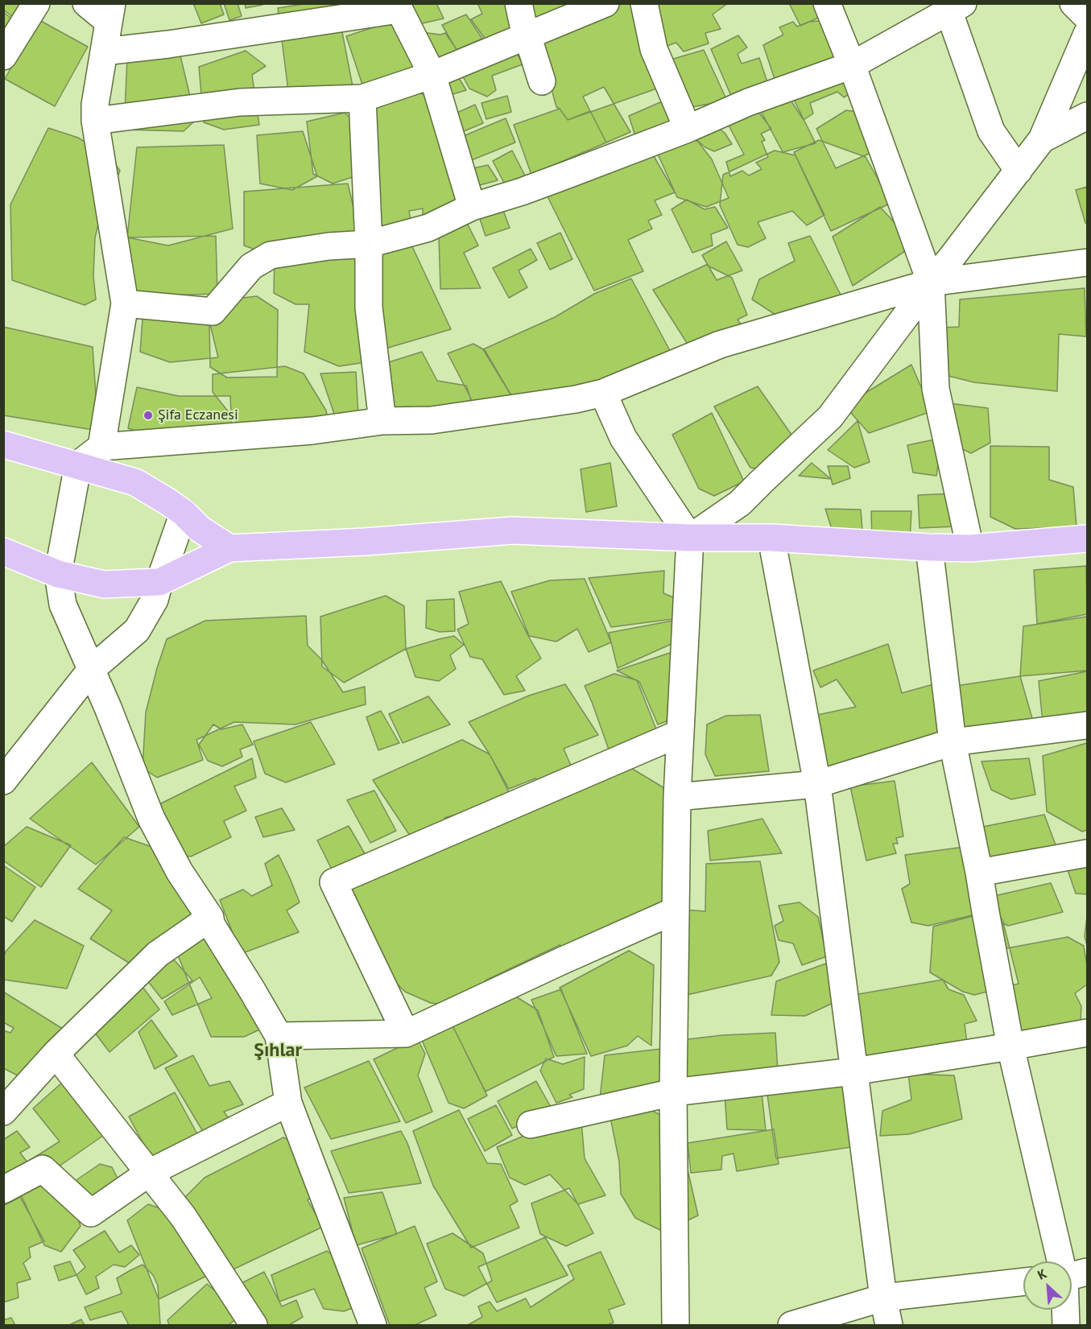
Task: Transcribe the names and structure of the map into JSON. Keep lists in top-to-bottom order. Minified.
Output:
{"districts":["Şıhlar"],"places":["Şifa Eczanesi"],"north":"top left"}
